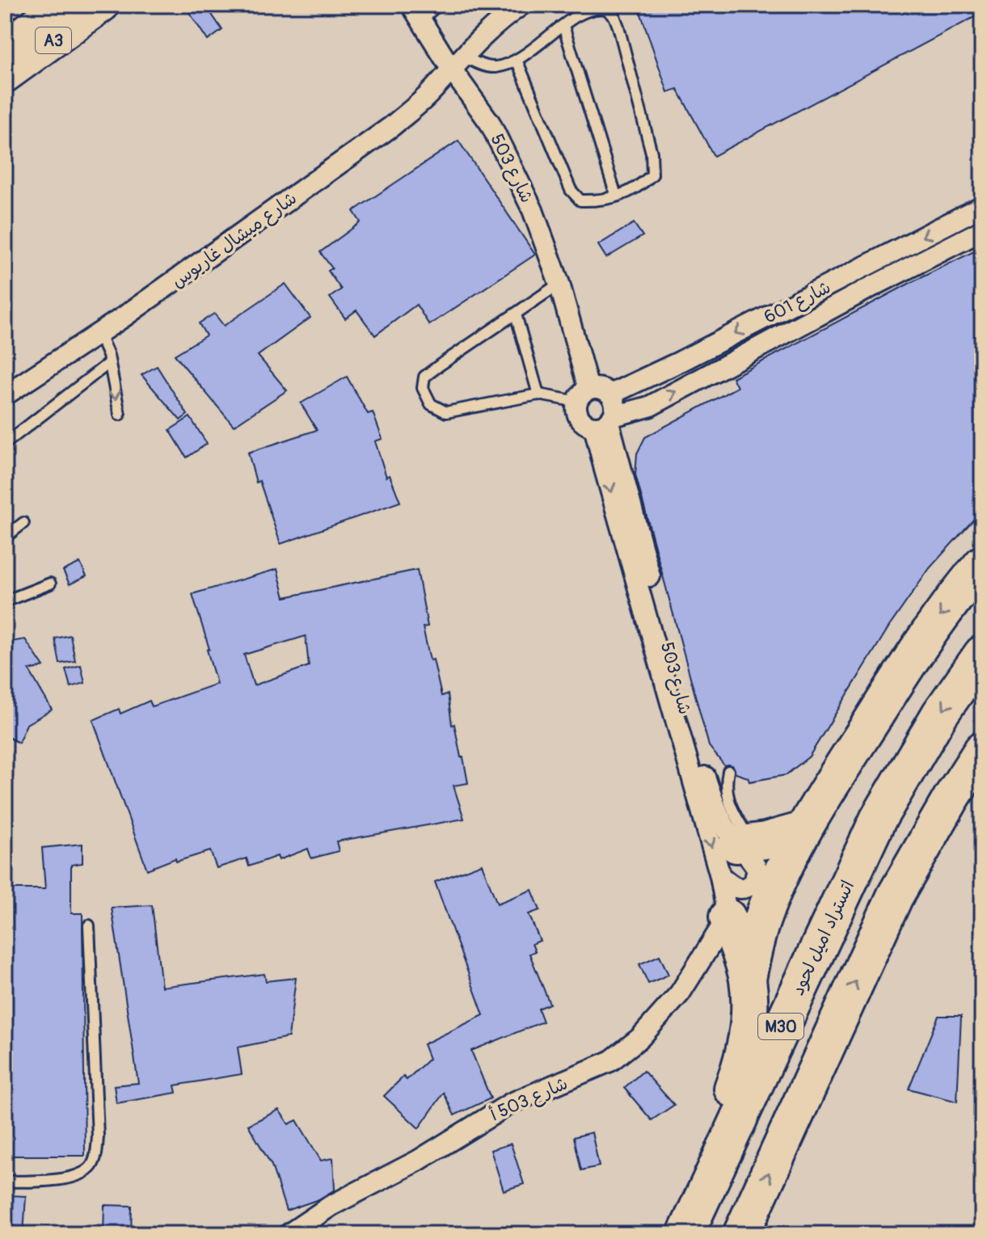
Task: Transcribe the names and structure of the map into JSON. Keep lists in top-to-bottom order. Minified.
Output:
{"streets":{"highway":["A3","اتستراد اميل لحود","M30"],"street":["شارع 503","شارع ميشال غاريوس","شارع 601","شارع 503 أ"]},"crossings":[["شارع 503","شارع ميشال غاريوس"],["شارع 503","شارع 601"],["شارع 503","شارع 503 أ"]]}
